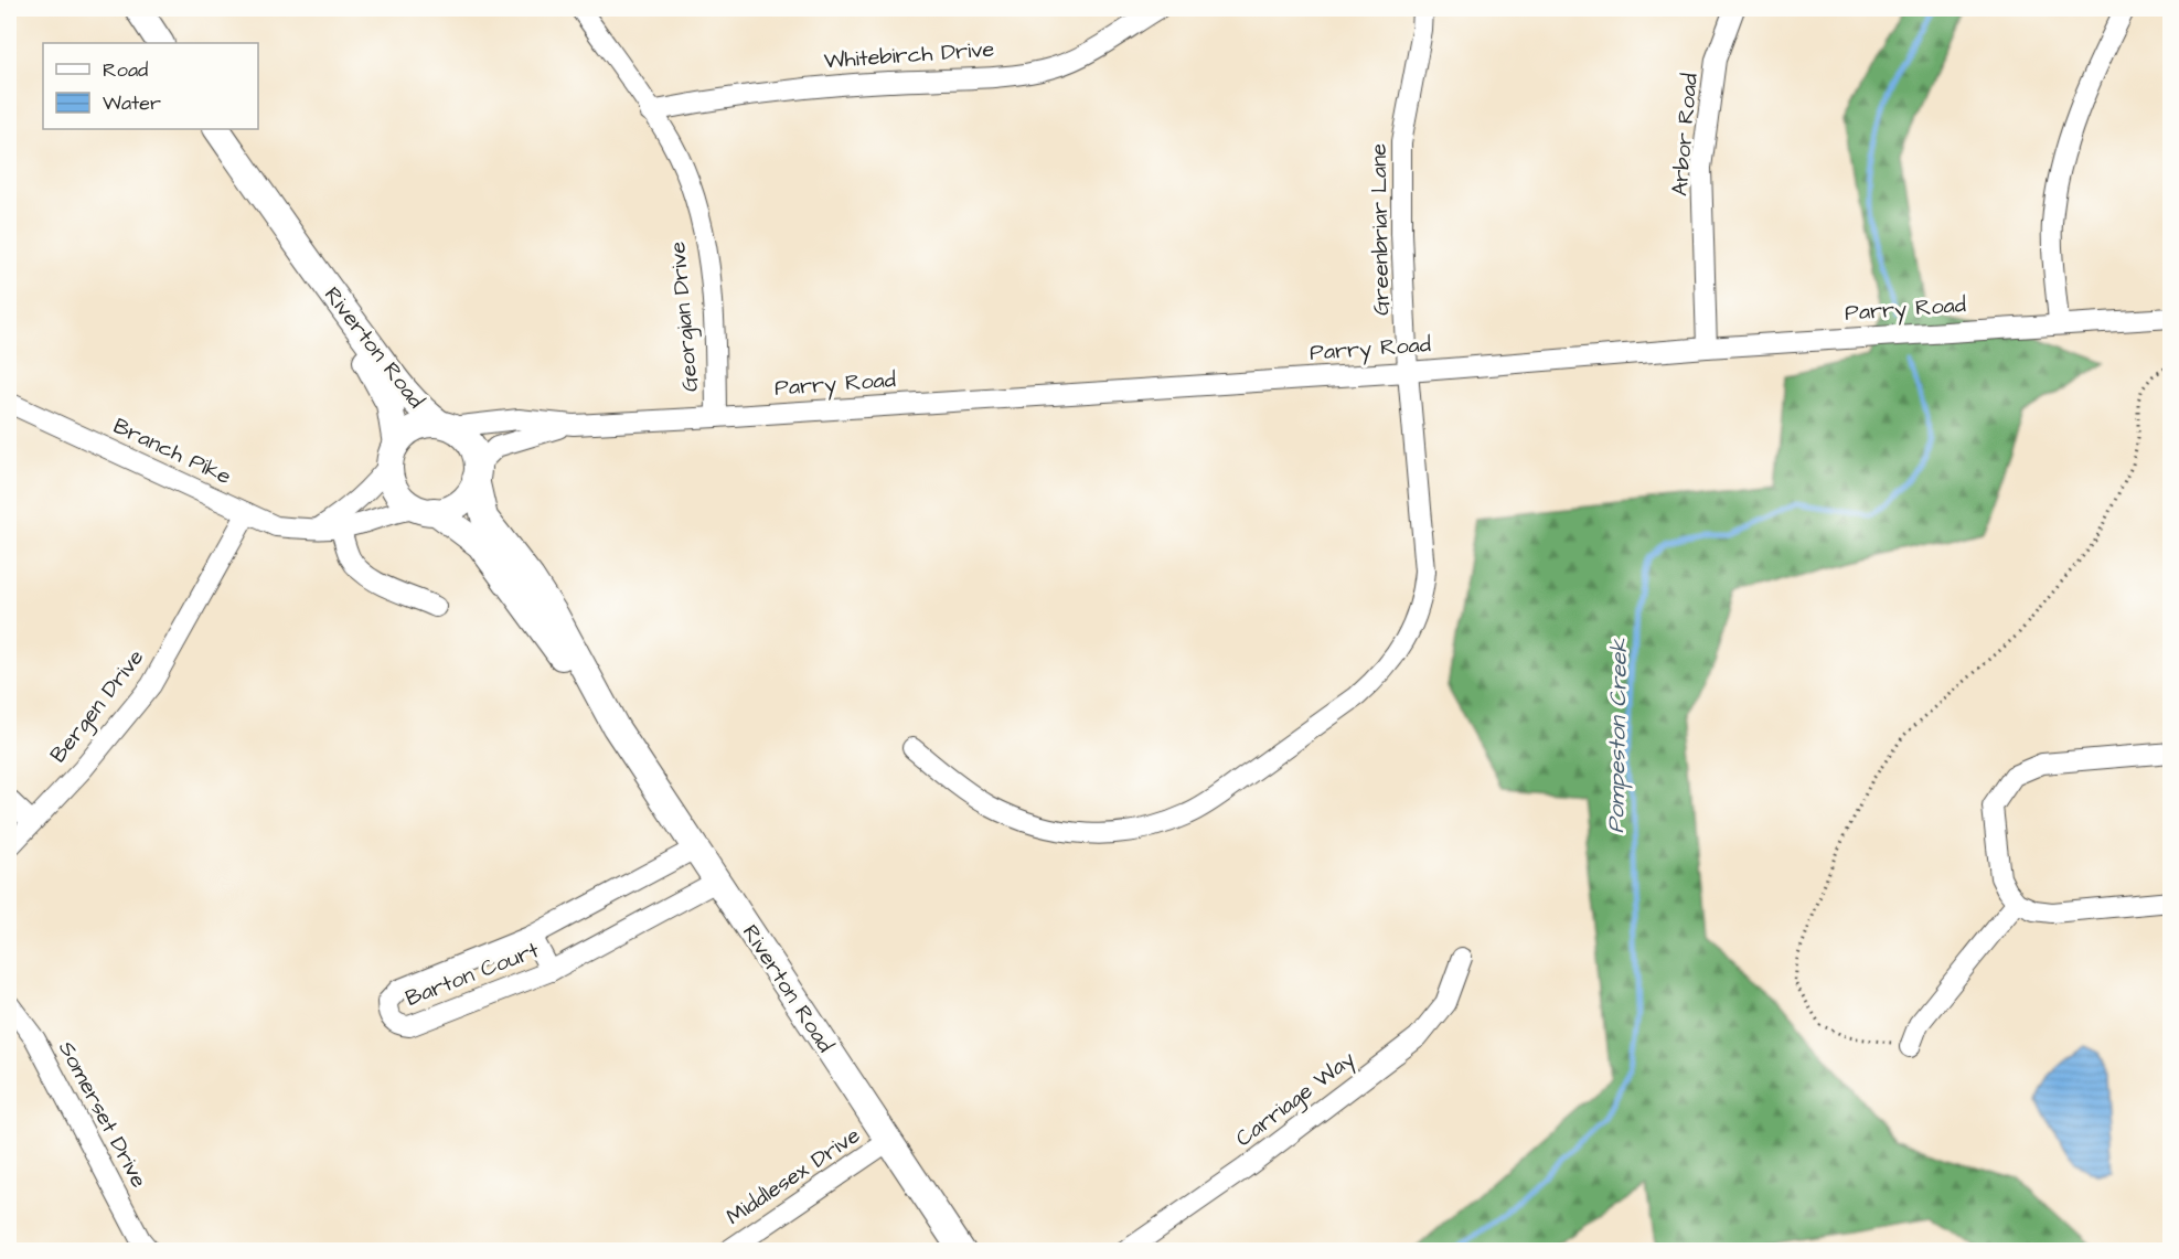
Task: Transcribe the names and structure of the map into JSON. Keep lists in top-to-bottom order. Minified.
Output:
{"streets":{"main road":["Riverton Road"],"street":["Whitebirch Drive","Arbor Road","Greenbriar Lane","Parry Road","Georgian Drive","Branch Pike","Bergen Drive","Barton Court","Carriage Way","Somerset Drive","Middlesex Drive"]},"crossings":[["Whitebirch Drive","Georgian Drive"],["Arbor Road","Parry Road"],["Greenbriar Lane","Parry Road"],["Parry Road","Georgian Drive"],["Parry Road","Riverton Road"],["Parry Road","Branch Pike"],["Riverton Road","Branch Pike"],["Riverton Road","Barton Court"],["Riverton Road","Middlesex Drive"],["Branch Pike","Bergen Drive"]],"water":["Pompeston Creek"],"legend":["Road","Water"]}
